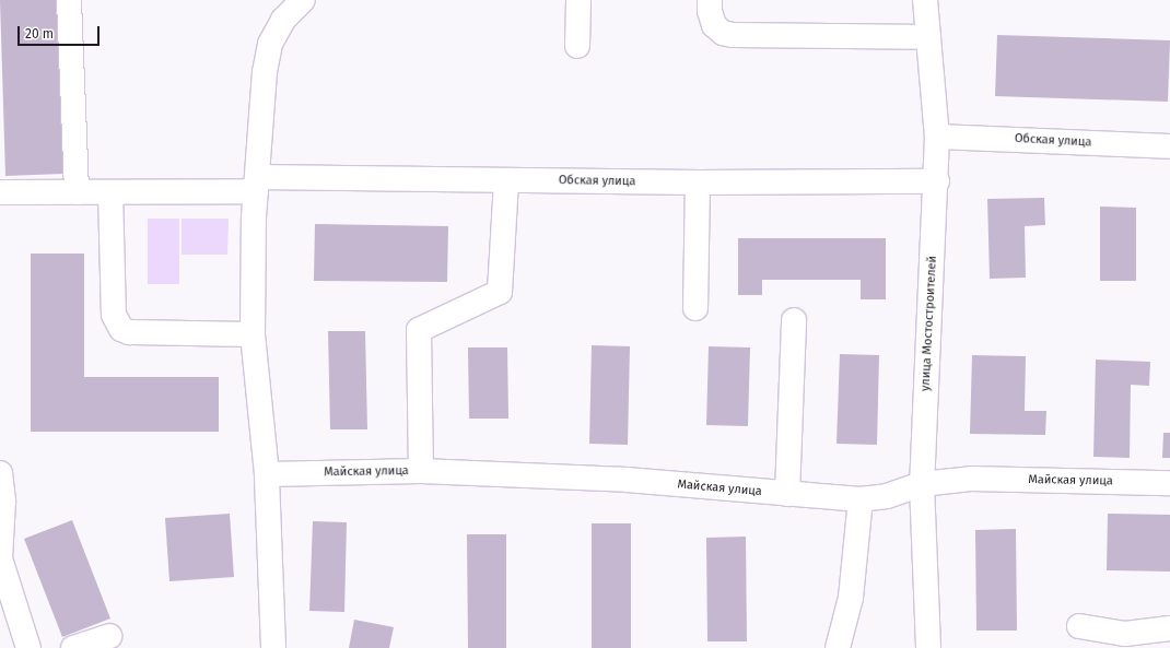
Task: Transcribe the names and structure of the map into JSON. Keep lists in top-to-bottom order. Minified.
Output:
{"streets":{"street":["Обская улица","улица Мостостроителей","Майская улица"]},"crossings":[["Обская улица","улица Мостостроителей"],["улица Мостостроителей","Майская улица"]],"scale_bar":"20 m"}
